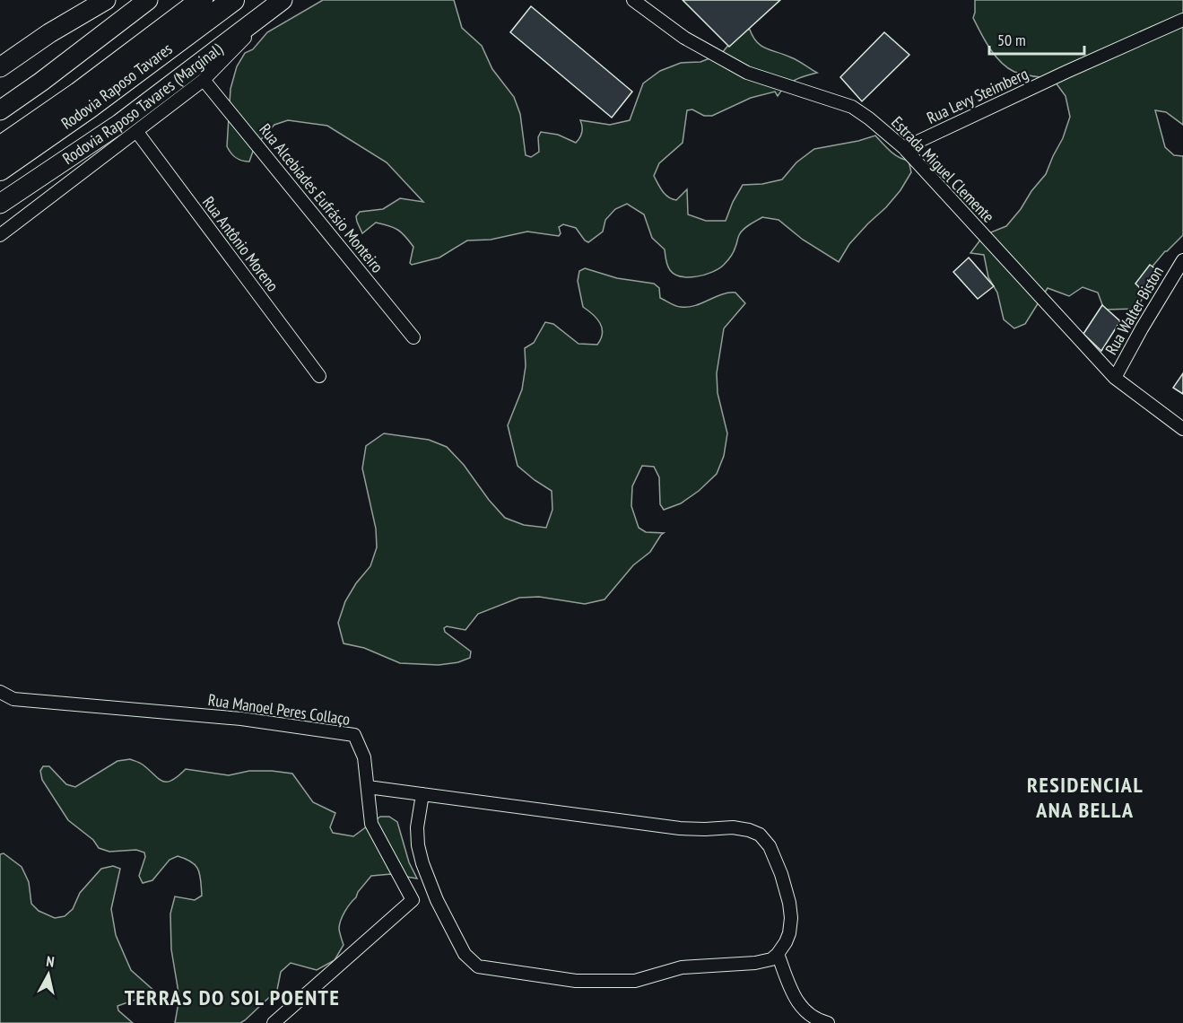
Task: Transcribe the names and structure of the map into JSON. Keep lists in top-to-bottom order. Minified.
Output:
{"streets":{"highway":["Rodovia Raposo Tavares","Rodovia Raposo Tavares (Marginal)"],"street":["Rua Levy Steimberg","Estrada Miguel Clemente","Rua Alcebíades Eufrásio Monteiro","Rua Antônio Moreno","Rua Walter Biston","Rua Manoel Peres Collaço"]},"crossings":[["Rua Levy Steimberg","Estrada Miguel Clemente"],["Estrada Miguel Clemente","Rua Walter Biston"]],"districts":["RESIDENCIAL ANA BELLA","TERRAS DO SOL POENTE"],"scale_bar":"50 m","north":"top"}
